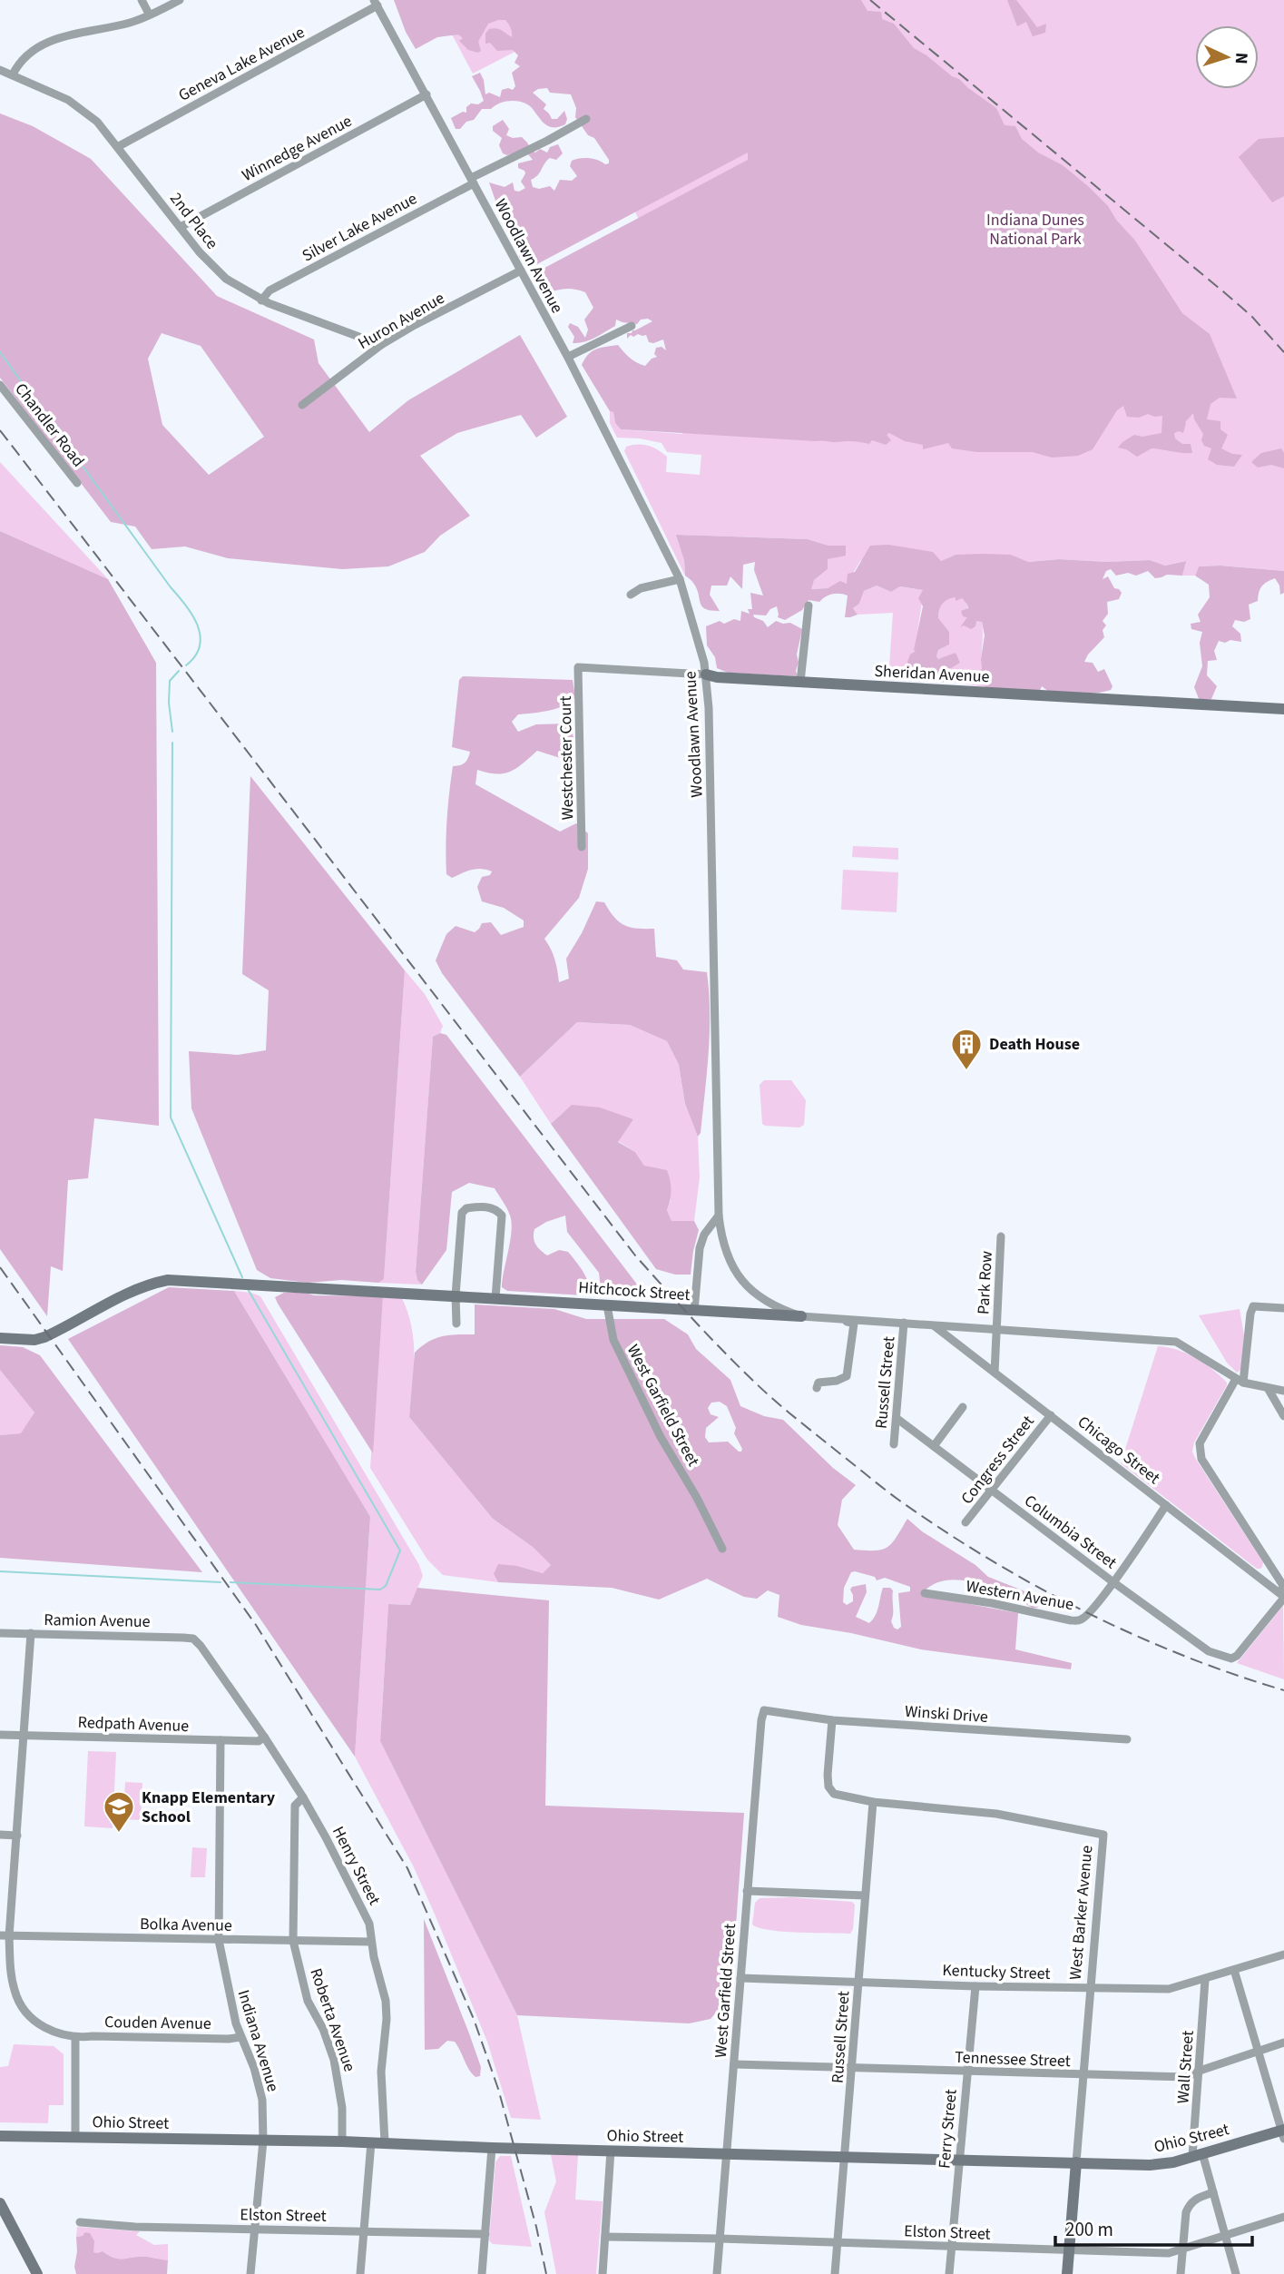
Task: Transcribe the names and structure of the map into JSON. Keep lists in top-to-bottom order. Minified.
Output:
{"streets":{"street":["Geneva Lake Avenue","Winnedge Avenue","2nd Place","Silver Lake Avenue","Woodlawn Avenue","Huron Avenue","Chandler Road","Sheridan Avenue","Westchester Court","Park Row","Hitchcock Street","Russell Street","West Garfield Street","Chicago Street","Congress Street","Columbia Street","Western Avenue","Ramion Avenue","Winski Drive","Redpath Avenue","Henry Street","West Barker Avenue","Bolka Avenue","Kentucky Street","Roberta Avenue","Couden Avenue","Indiana Avenue","Tennessee Street","Wall Street","Ohio Street","Ferry Street","Elston Street"]},"crossings":[["Geneva Lake Avenue","2nd Place"],["Geneva Lake Avenue","Woodlawn Avenue"],["Winnedge Avenue","2nd Place"],["Winnedge Avenue","Woodlawn Avenue"],["2nd Place","Silver Lake Avenue"],["2nd Place","Huron Avenue"],["Silver Lake Avenue","Woodlawn Avenue"],["Woodlawn Avenue","Huron Avenue"],["Woodlawn Avenue","Sheridan Avenue"],["Woodlawn Avenue","Hitchcock Street"],["Sheridan Avenue","Westchester Court"],["Park Row","Hitchcock Street"],["Park Row","Chicago Street"],["Hitchcock Street","Russell Street"],["Hitchcock Street","West Garfield Street"],["Hitchcock Street","Chicago Street"],["Russell Street","Columbia Street"],["Russell Street","West Barker Avenue"],["Russell Street","Kentucky Street"],["Russell Street","Tennessee Street"],["Russell Street","Ohio Street"],["Russell Street","Elston Street"],["West Garfield Street","Winski Drive"],["West Garfield Street","Kentucky Street"],["West Garfield Street","Tennessee Street"],["West Garfield Street","Ohio Street"],["West Garfield Street","Elston Street"],["Chicago Street","Congress Street"],["Chicago Street","Columbia Street"],["Chicago Street","Western Avenue"],["Congress Street","Columbia Street"],["Columbia Street","Western Avenue"],["Ramion Avenue","Henry Street"],["Winski Drive","West Barker Avenue"],["Redpath Avenue","Henry Street"],["Redpath Avenue","Indiana Avenue"],["Henry Street","Bolka Avenue"],["Henry Street","Roberta Avenue"],["Henry Street","Ohio Street"],["West Barker Avenue","Kentucky Street"],["West Barker Avenue","Tennessee Street"],["West Barker Avenue","Ohio Street"],["West Barker Avenue","Elston Street"],["Bolka Avenue","Roberta Avenue"],["Bolka Avenue","Indiana Avenue"],["Kentucky Street","Wall Street"],["Kentucky Street","Ferry Street"],["Roberta Avenue","Ohio Street"],["Couden Avenue","Indiana Avenue"],["Indiana Avenue","Ohio Street"],["Indiana Avenue","Elston Street"],["Tennessee Street","Wall Street"],["Tennessee Street","Ferry Street"],["Wall Street","Ohio Street"],["Ohio Street","Ferry Street"],["Ferry Street","Elston Street"]],"parks":["Indiana Dunes National Park"],"places":{"building":["Death House"],"school or university":["Knapp Elementary School"]},"scale_bar":"200 m","north":"right"}
